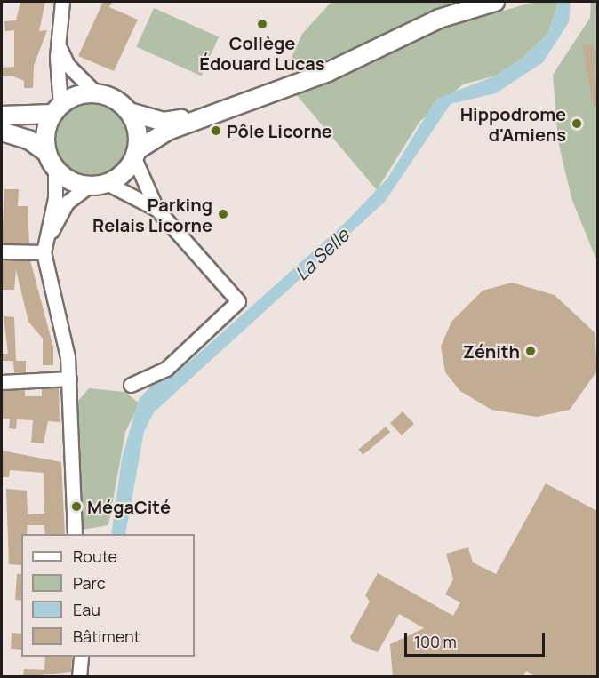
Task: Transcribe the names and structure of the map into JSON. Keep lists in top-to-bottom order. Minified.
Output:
{"water":["La Selle"],"places":["Collège Édouard Lucas","Hippodrome d'Amiens","Pôle Licorne","Parking Relais Licorne","Zénith","MégaCité"],"legend":["Route","Parc","Eau","Bâtiment"],"scale_bar":"100 m"}
